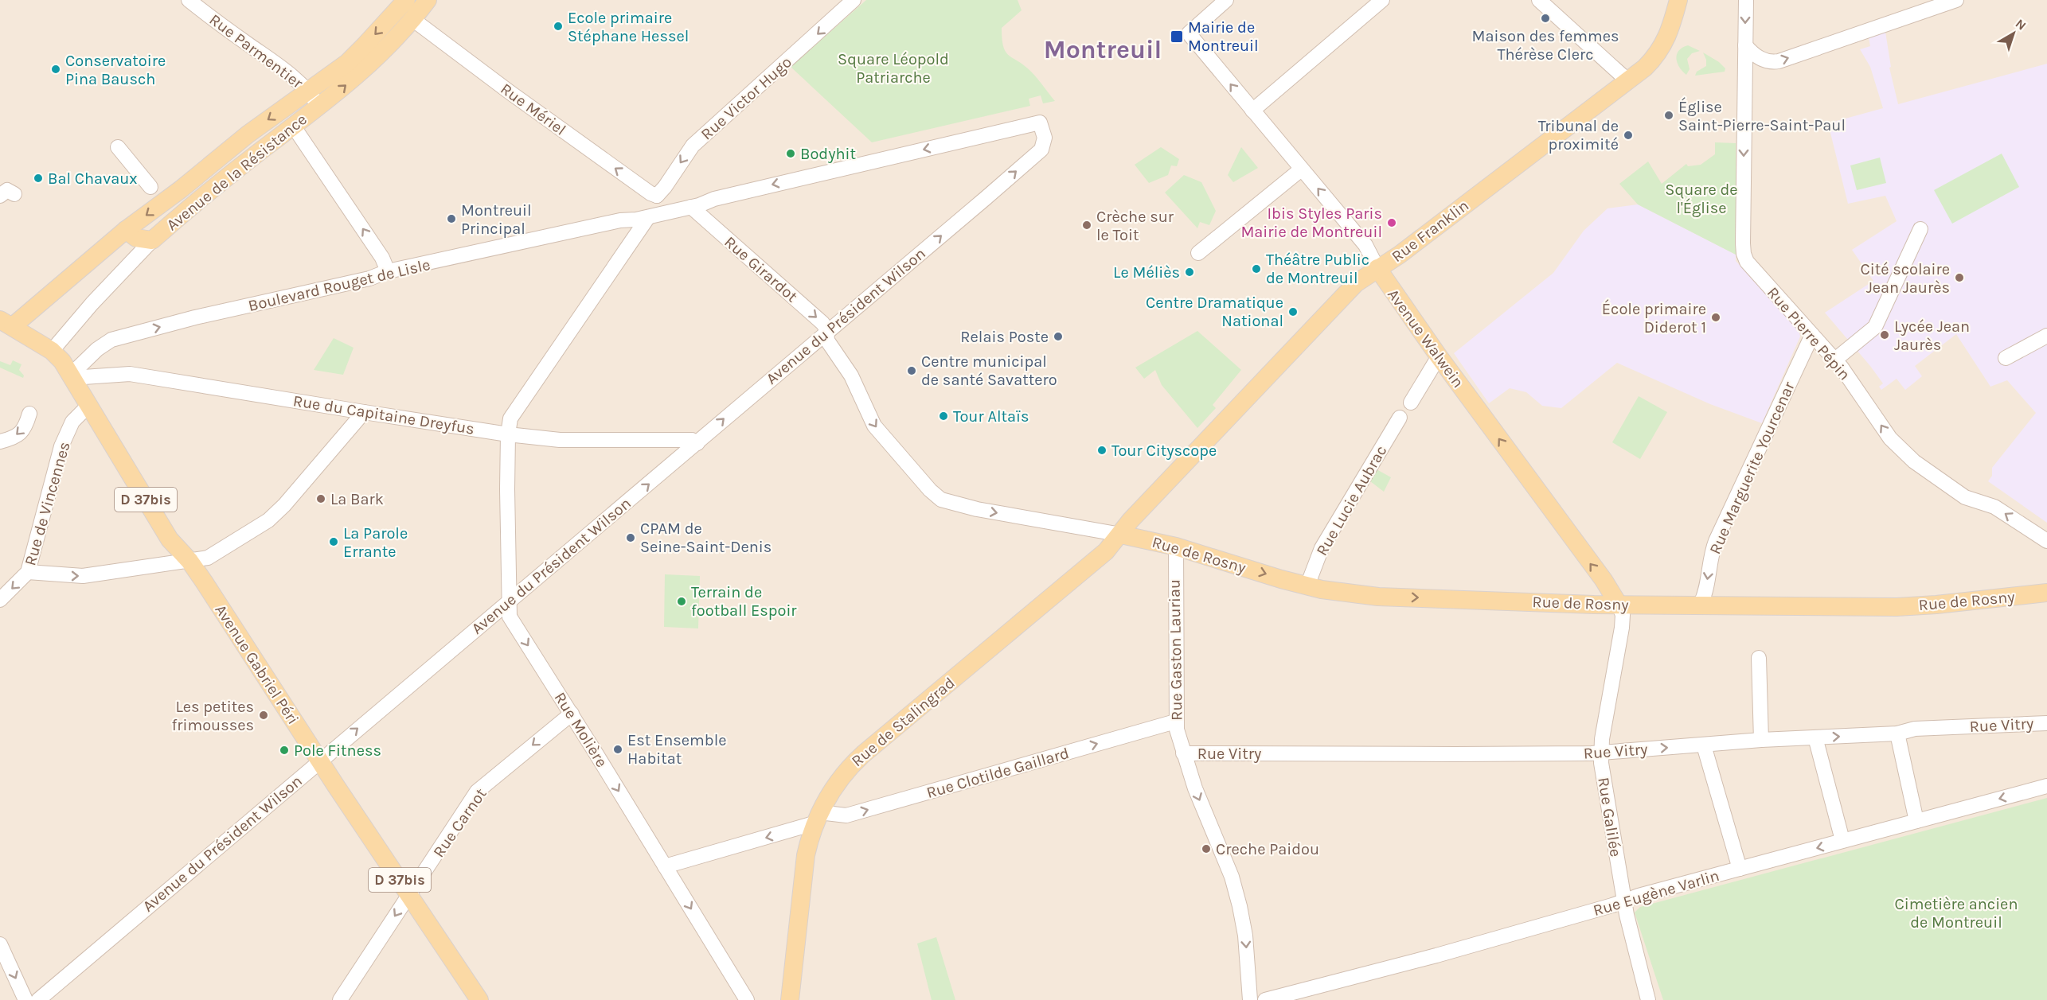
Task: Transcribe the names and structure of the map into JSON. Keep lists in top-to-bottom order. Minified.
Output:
{"streets":{"main road":["Avenue de la Résistance","Rue Franklin","Avenue Walwein","D 37bis","Rue de Rosny","Avenue Gabriel Péri","Rue de Stalingrad"],"street":["Rue Parmentier","Rue Victor Hugo","Rue Mériel","Rue Girardot","Boulevard Rouget de Lisle","Avenue du Président Wilson","Rue Pierre Pépin","Rue du Capitaine Dreyfus","Rue Marguerite Yourcenar","Rue Lucie Aubrac","Rue de Vincennes","Rue Gaston Lauriau","Rue Vitry","Rue Molière","Rue Clotilde Gaillard","Rue Galilée","Rue Carnot","Rue Eugène Varlin"]},"crossings":[["Rue Parmentier","Avenue de la Résistance"],["Rue Victor Hugo","Rue Mériel"],["Rue Victor Hugo","Boulevard Rouget de Lisle"],["Rue Mériel","Avenue de la Résistance"],["Rue Mériel","Boulevard Rouget de Lisle"],["Avenue de la Résistance","Avenue Gabriel Péri"],["Rue Franklin","Avenue Walwein"],["Rue Franklin","Rue de Rosny"],["Rue Franklin","Rue de Stalingrad"],["Rue Girardot","Boulevard Rouget de Lisle"],["Rue Girardot","Avenue du Président Wilson"],["Boulevard Rouget de Lisle","Avenue du Président Wilson"],["Boulevard Rouget de Lisle","Rue du Capitaine Dreyfus"],["Boulevard Rouget de Lisle","Avenue Gabriel Péri"],["Avenue du Président Wilson","Rue du Capitaine Dreyfus"],["Avenue du Président Wilson","Avenue Gabriel Péri"],["Avenue du Président Wilson","Rue Molière"],["Rue Pierre Pépin","Rue Marguerite Yourcenar"],["Avenue Walwein","Rue de Rosny"],["Avenue Walwein","Rue Galilée"],["Rue du Capitaine Dreyfus","Avenue Gabriel Péri"],["Rue du Capitaine Dreyfus","Rue Molière"],["Rue Marguerite Yourcenar","Rue de Rosny"],["Rue Lucie Aubrac","Rue de Rosny"],["Rue de Vincennes","Avenue Gabriel Péri"],["Rue de Rosny","Rue Gaston Lauriau"],["Rue de Rosny","Rue de Stalingrad"],["Rue de Rosny","Rue Galilée"],["Rue Gaston Lauriau","Rue Vitry"],["Rue Gaston Lauriau","Rue Clotilde Gaillard"],["Avenue Gabriel Péri","Rue Carnot"],["Rue de Stalingrad","Rue Clotilde Gaillard"],["Rue Vitry","Rue Galilée"],["Rue Molière","Rue Clotilde Gaillard"],["Rue Molière","Rue Carnot"],["Rue Galilée","Rue Eugène Varlin"]],"one_way":["Rue Victor Hugo","Rue Mériel","Rue Girardot","Avenue du Président Wilson","Avenue Walwein","Rue Marguerite Yourcenar","Rue de Rosny","Rue Gaston Lauriau","Rue Molière","Rue Carnot"],"districts":["Montreuil"],"parks":["Square Léopold Patriarche","Square de l'Église","Cimetière ancien de Montreuil"],"places":{"other":["Maison des femmes Thérèse Clerc","Ecole primaire Stéphane Hessel","Conservatoire Pina Bausch","Église Saint-Pierre-Saint-Paul","Tribunal de proximité","Bodyhit","Bal Chavaux","Montreuil Principal","Ibis Styles Paris Mairie de Montreuil","Crèche sur le Toit","Théâtre Public de Montreuil","Le Méliès","Cité scolaire Jean Jaurès","Centre Dramatique National","École primaire Diderot 1","Lycée Jean Jaurès","Relais Poste","Centre municipal de santé Savattero","Tour Altaïs","Tour Cityscope","La Bark","CPAM de Seine-Saint-Denis","La Parole Errante","Terrain de football Espoir","Les petites frimousses","Est Ensemble Habitat","Pole Fitness","Creche Paidou"],"transit":["Mairie de Montreuil"]},"north":"top right"}
